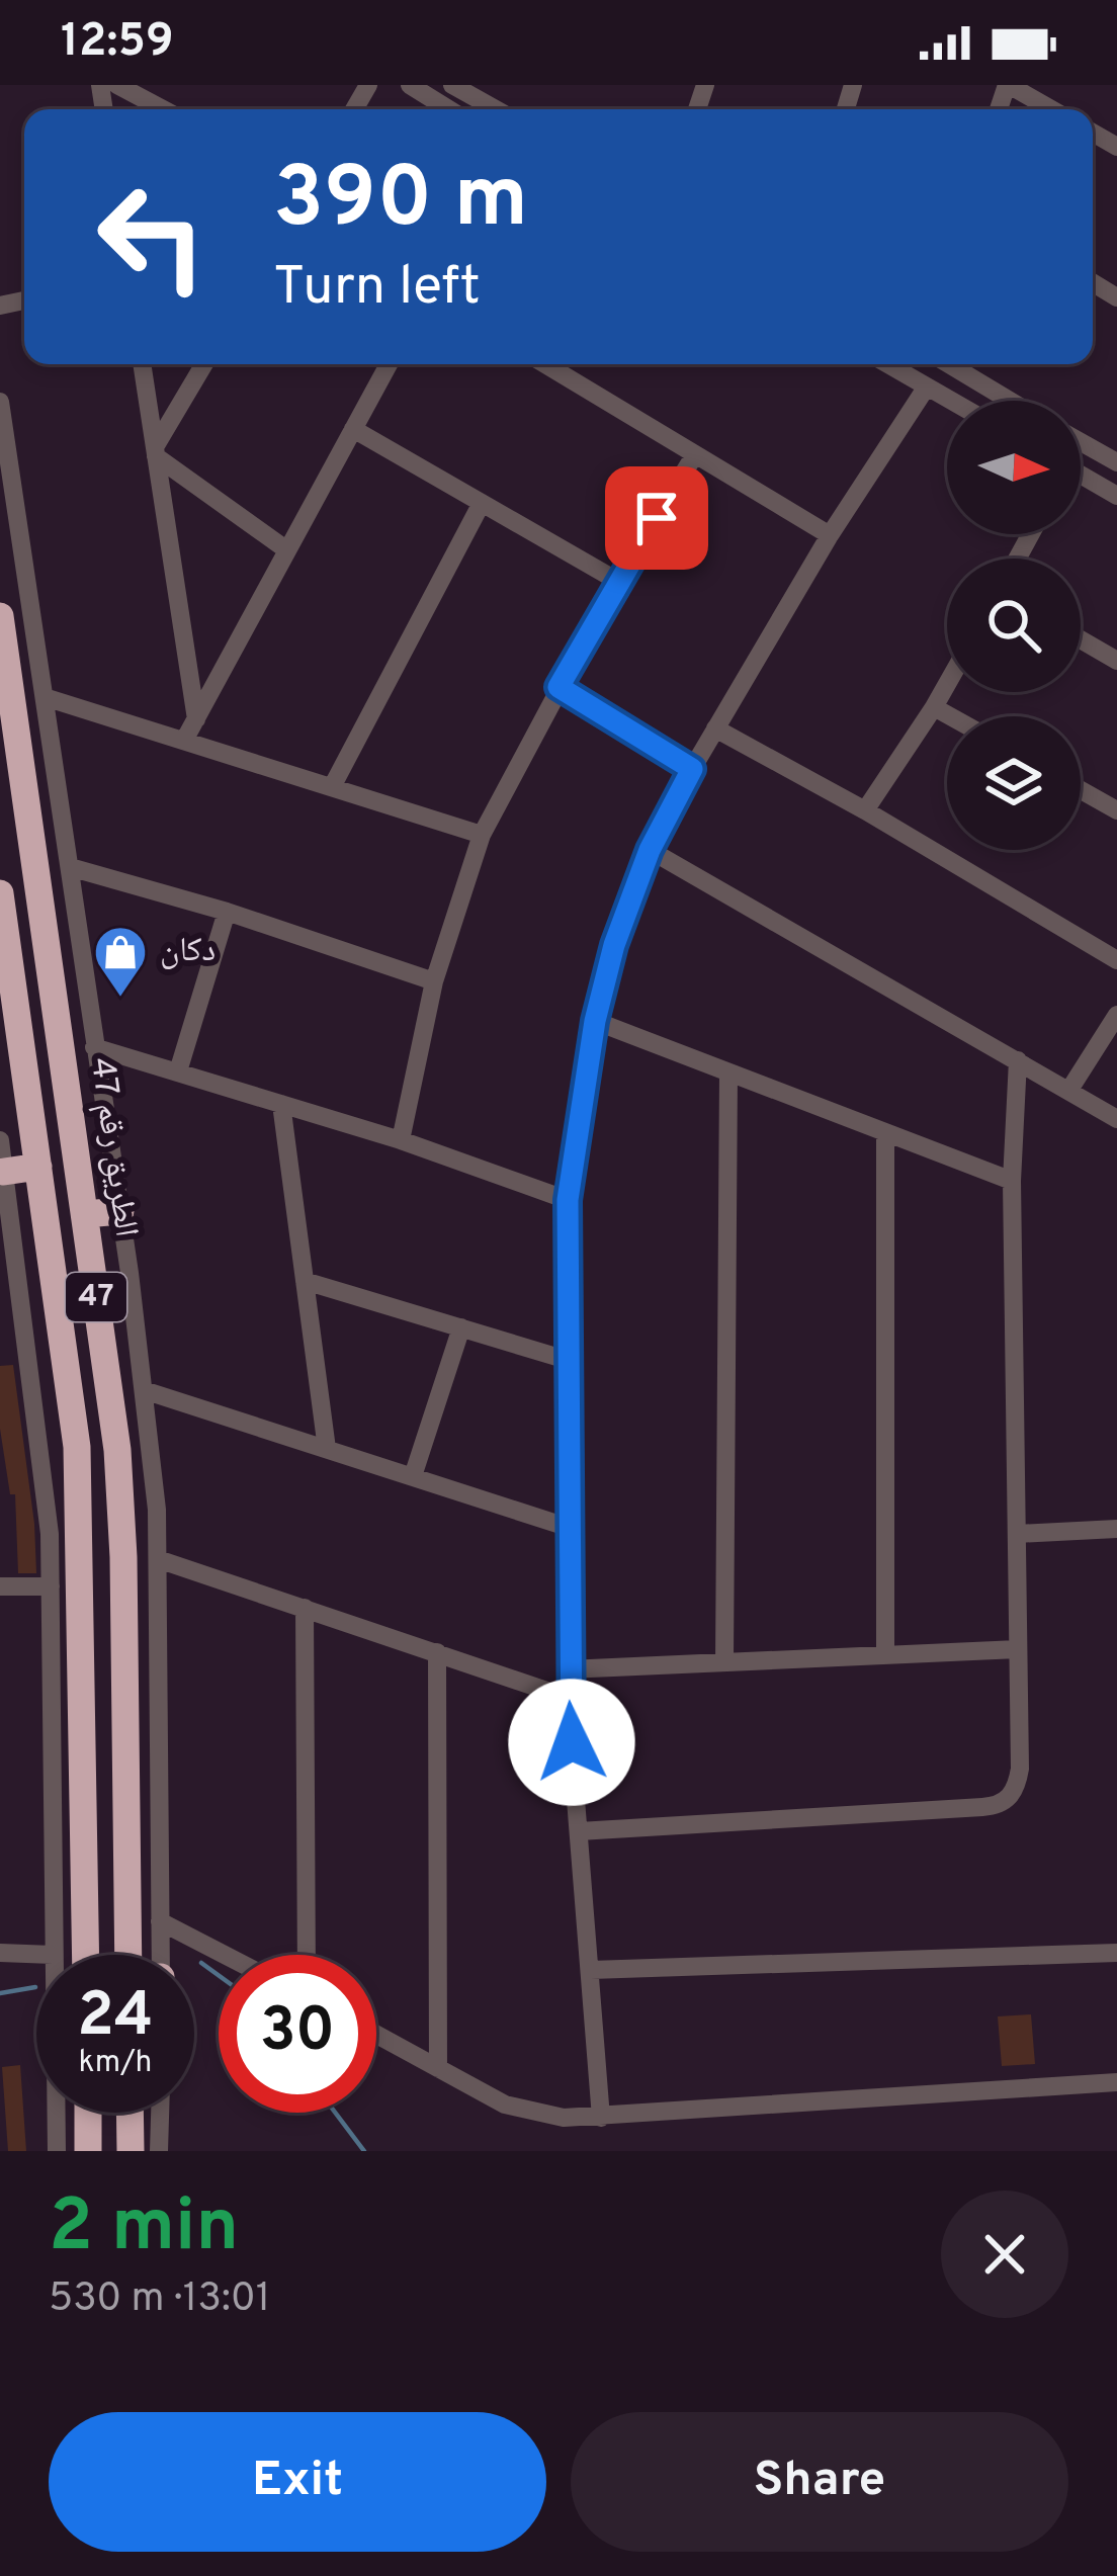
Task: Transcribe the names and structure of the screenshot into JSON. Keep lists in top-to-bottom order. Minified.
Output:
{"streets":{"highway":["الطريق رقم 47","47"]},"places":{"shop":["دكان"]},"north":"right","page":{"status":"12:59","turn":["390 m","Turn left"],"speed":"24 km/h","limit":"30","heading":["2 min","530 m · 13:01"],"buttons":["Exit","Share"]}}
